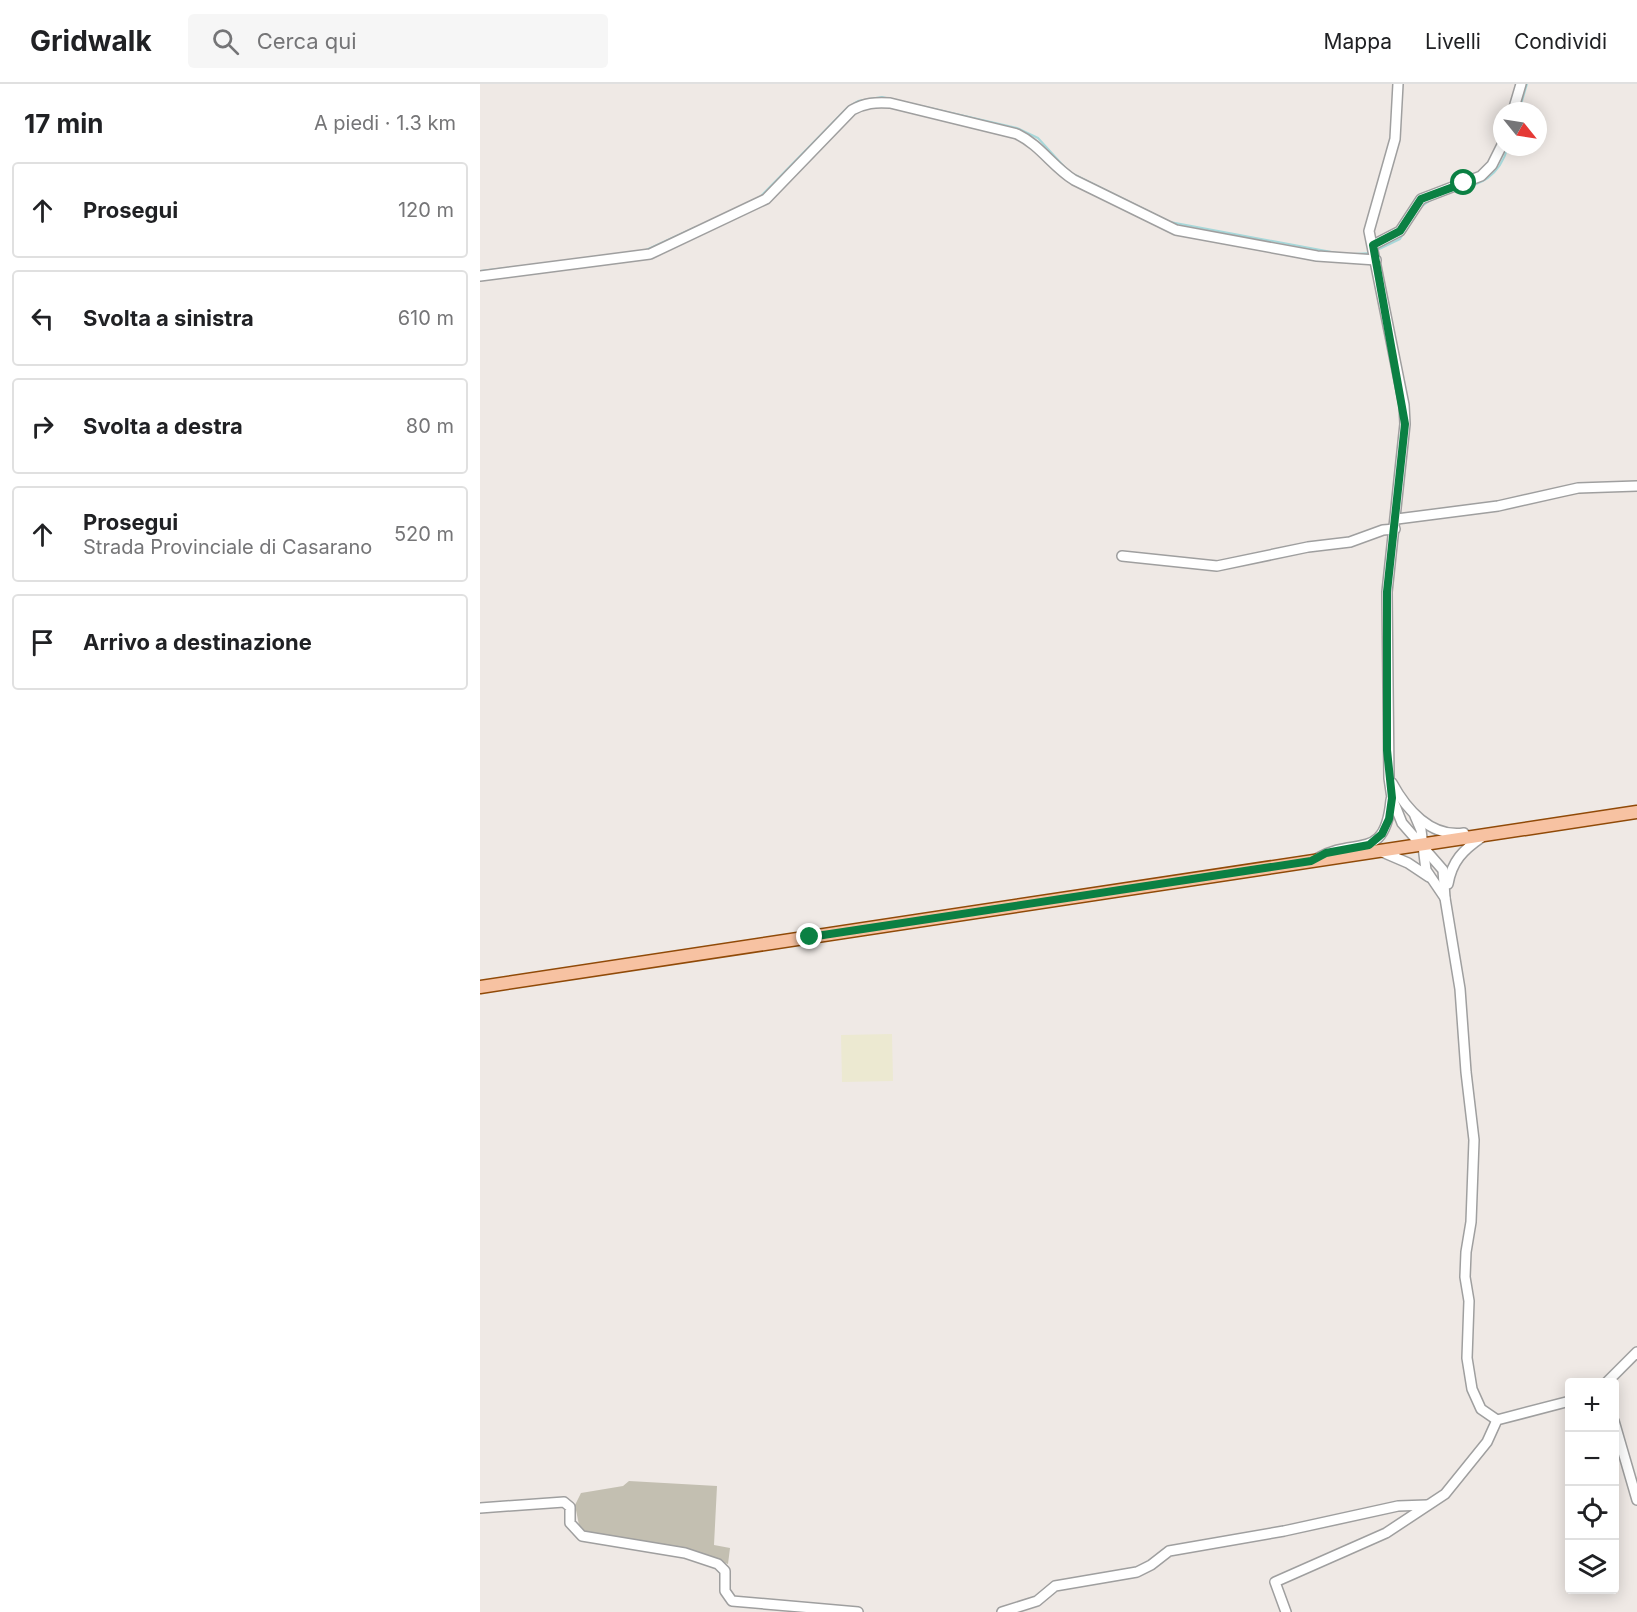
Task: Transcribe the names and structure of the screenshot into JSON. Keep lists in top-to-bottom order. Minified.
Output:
{"north":"bottom right","page":{"header":"Gridwalk","search":"Cerca qui","nav":["Mappa","Livelli","Condividi"],"heading":["17 min","A piedi · 1.3 km"],"list":[["Prosegui","120 m"],["Svolta a sinistra","610 m"],["Svolta a destra","80 m"],["Prosegui","Strada Provinciale di Casarano","520 m"],"Arrivo a destinazione"],"map_buttons":["+","−"]}}
